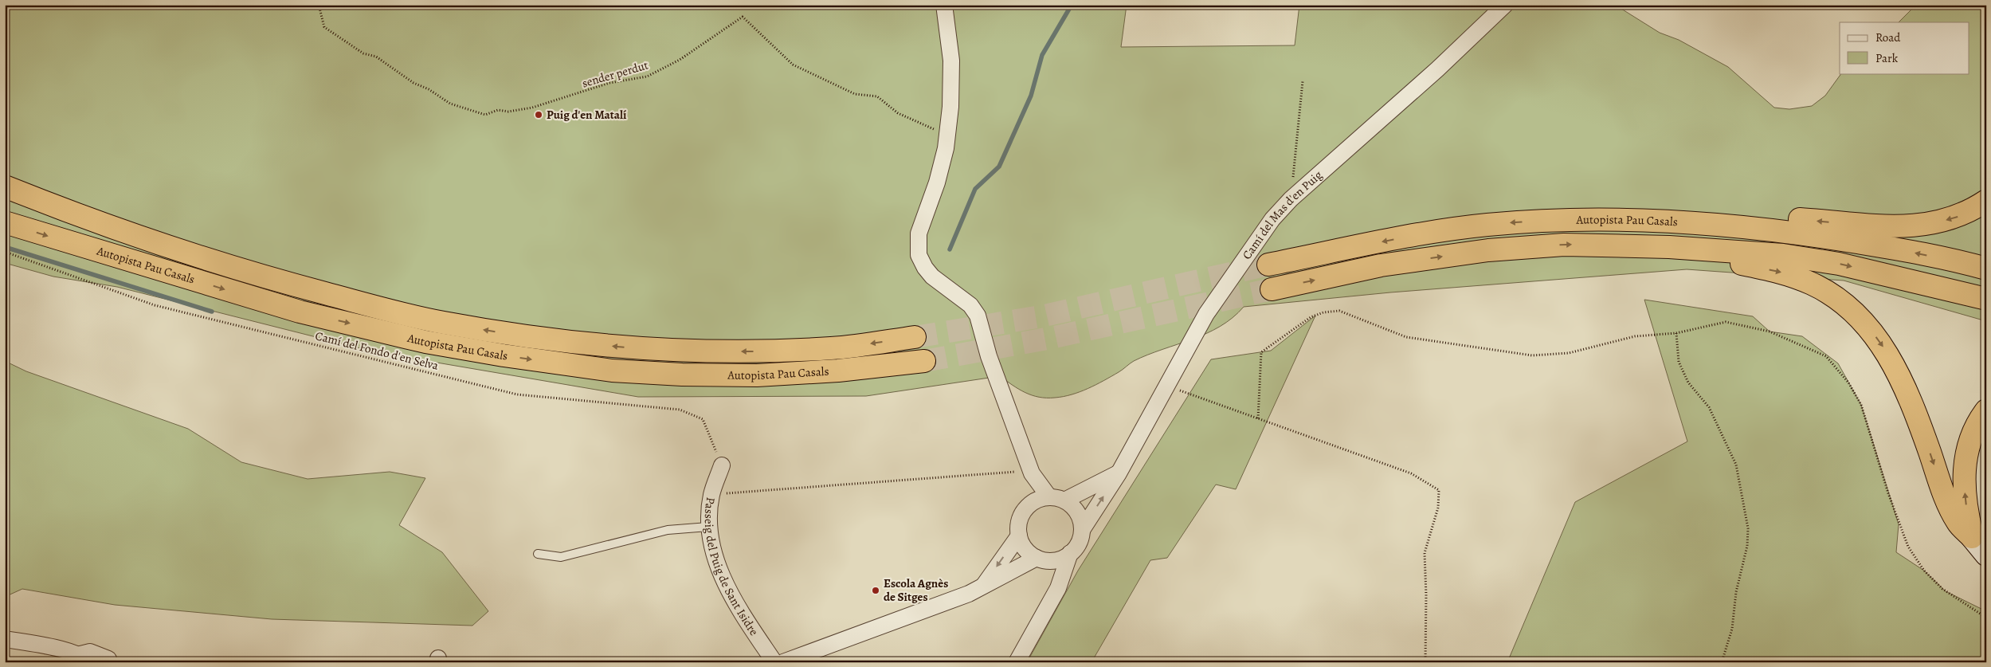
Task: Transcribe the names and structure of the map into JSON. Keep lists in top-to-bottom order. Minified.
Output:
{"streets":{"highway":["Autopista Pau Casals"],"street":["Camí del Mas d'en Puig","Passeig del Puig de Sant Isidre"],"path":["sender perdut","Camí del Fondo d'en Selva"]},"crossings":[["Camí del Fondo d'en Selva","Passeig del Puig de Sant Isidre"]],"places":["Puig d'en Matalí","Escola Agnès de Sitges"],"legend":["Road","Park"]}
